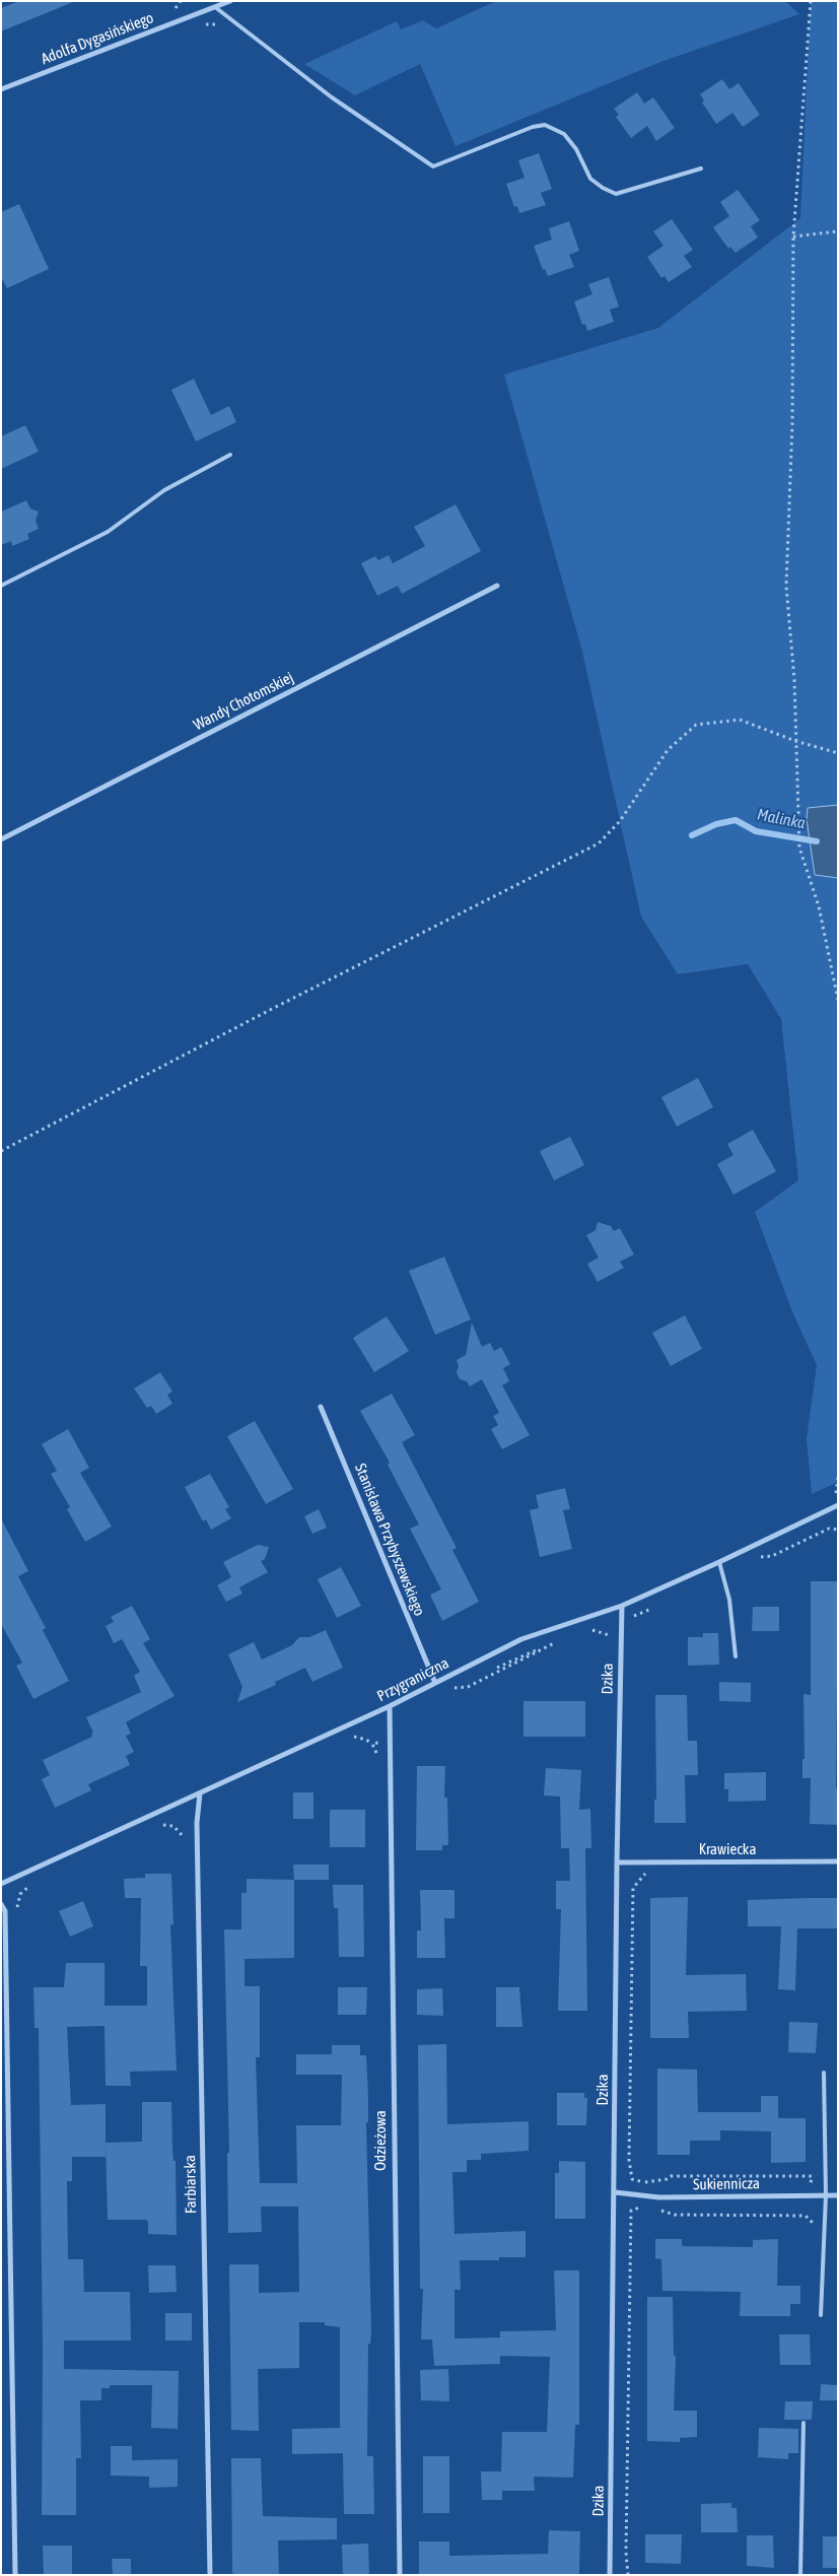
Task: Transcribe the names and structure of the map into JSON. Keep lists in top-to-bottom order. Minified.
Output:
{"streets":{"street":["Adolfa Dygasińskiego","Wandy Chotomskiej","Stanisława Przybyszewskiego","Dzika","Przygraniczna","Krawiecka","Odzieżowa","Farbiarska","Sukiennicza"]},"crossings":[["Stanisława Przybyszewskiego","Przygraniczna"],["Dzika","Przygraniczna"],["Dzika","Krawiecka"],["Dzika","Sukiennicza"],["Przygraniczna","Odzieżowa"],["Przygraniczna","Farbiarska"]],"water":["Malinka"]}
